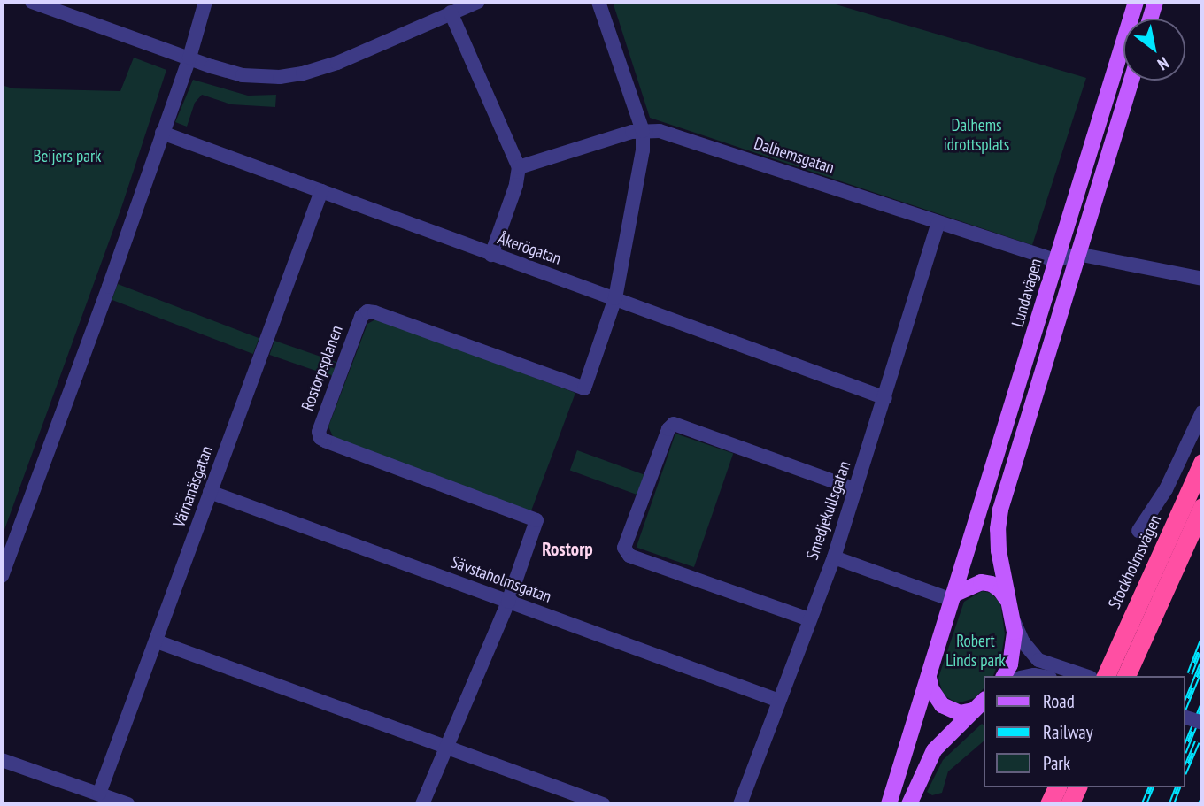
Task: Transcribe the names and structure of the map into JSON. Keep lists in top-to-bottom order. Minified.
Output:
{"streets":{"highway":["Stockholmsvägen"],"main road":["Lundavägen"],"street":["Dalhemsgatan","Åkerögatan","Rostorpsplanen","Värnanäsgatan","Smedjekullsgatan","Sävstaholmsgatan"]},"crossings":[["Dalhemsgatan","Lundavägen"],["Dalhemsgatan","Smedjekullsgatan"],["Åkerögatan","Rostorpsplanen"],["Åkerögatan","Värnanäsgatan"],["Åkerögatan","Smedjekullsgatan"],["Rostorpsplanen","Sävstaholmsgatan"],["Värnanäsgatan","Sävstaholmsgatan"],["Smedjekullsgatan","Sävstaholmsgatan"]],"districts":["Rostorp"],"parks":["Dalhems idrottsplats","Beijers park","Robert Linds park"],"legend":["Road","Railway","Park"],"north":"bottom right"}
